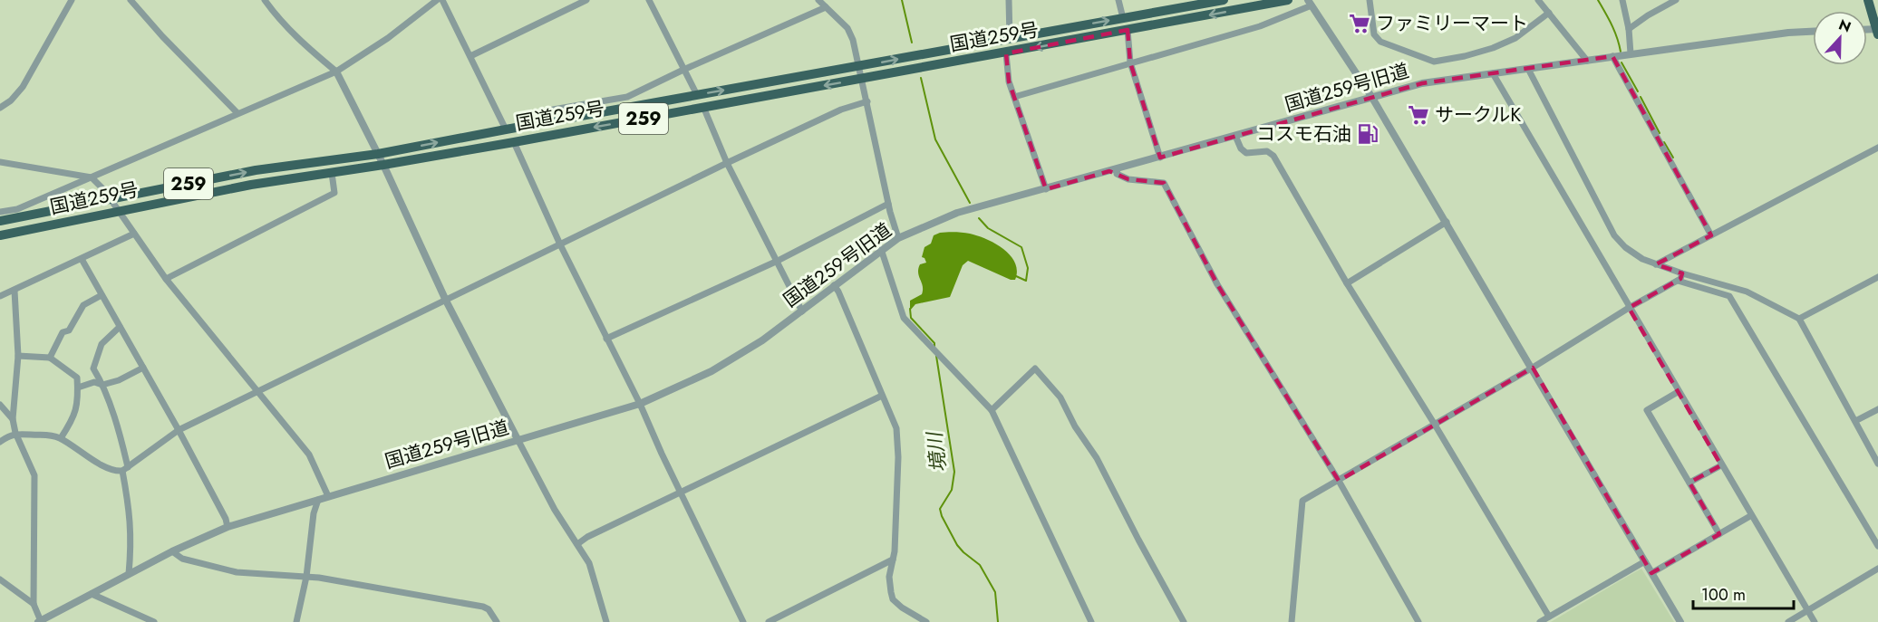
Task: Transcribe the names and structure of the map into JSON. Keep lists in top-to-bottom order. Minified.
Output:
{"streets":{"highway":["国道259号","259"],"street":["国道259号旧道"]},"water":["境川"],"places":{"supermarket":["ファミリーマート","サークルK"],"fuel station":["コスモ石油"]},"scale_bar":"100 m","north":"top"}
